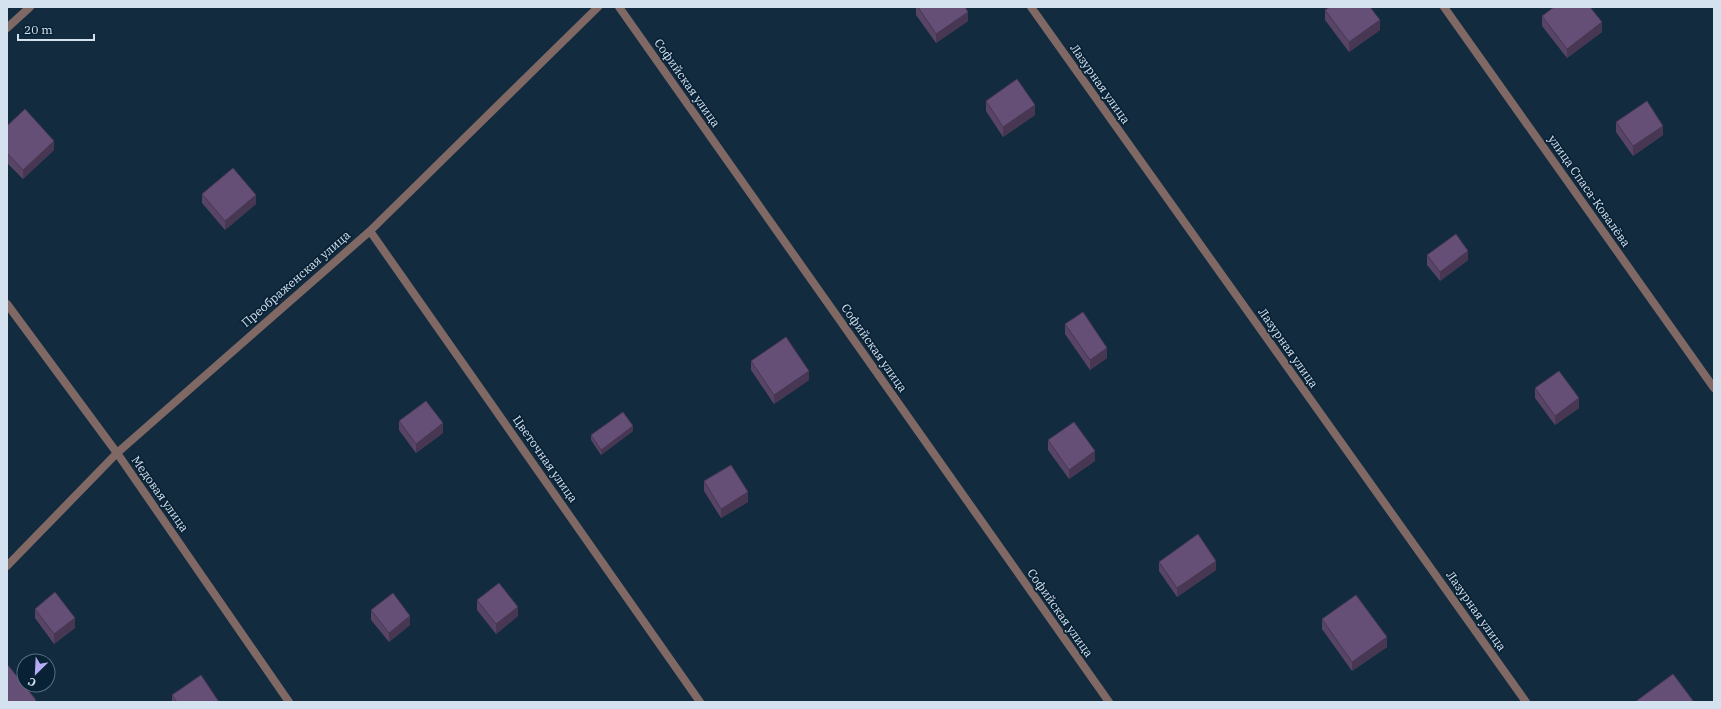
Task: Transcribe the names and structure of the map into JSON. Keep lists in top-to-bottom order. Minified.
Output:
{"streets":{"street":["Софийская улица","Лазурная улица","улица Спаса-Ковалёва","Преображенская улица","Цветочная улица","Медовая улица"]},"crossings":[["Преображенская улица","Цветочная улица"],["Преображенская улица","Медовая улица"]],"scale_bar":"20 m","north":"bottom left"}
